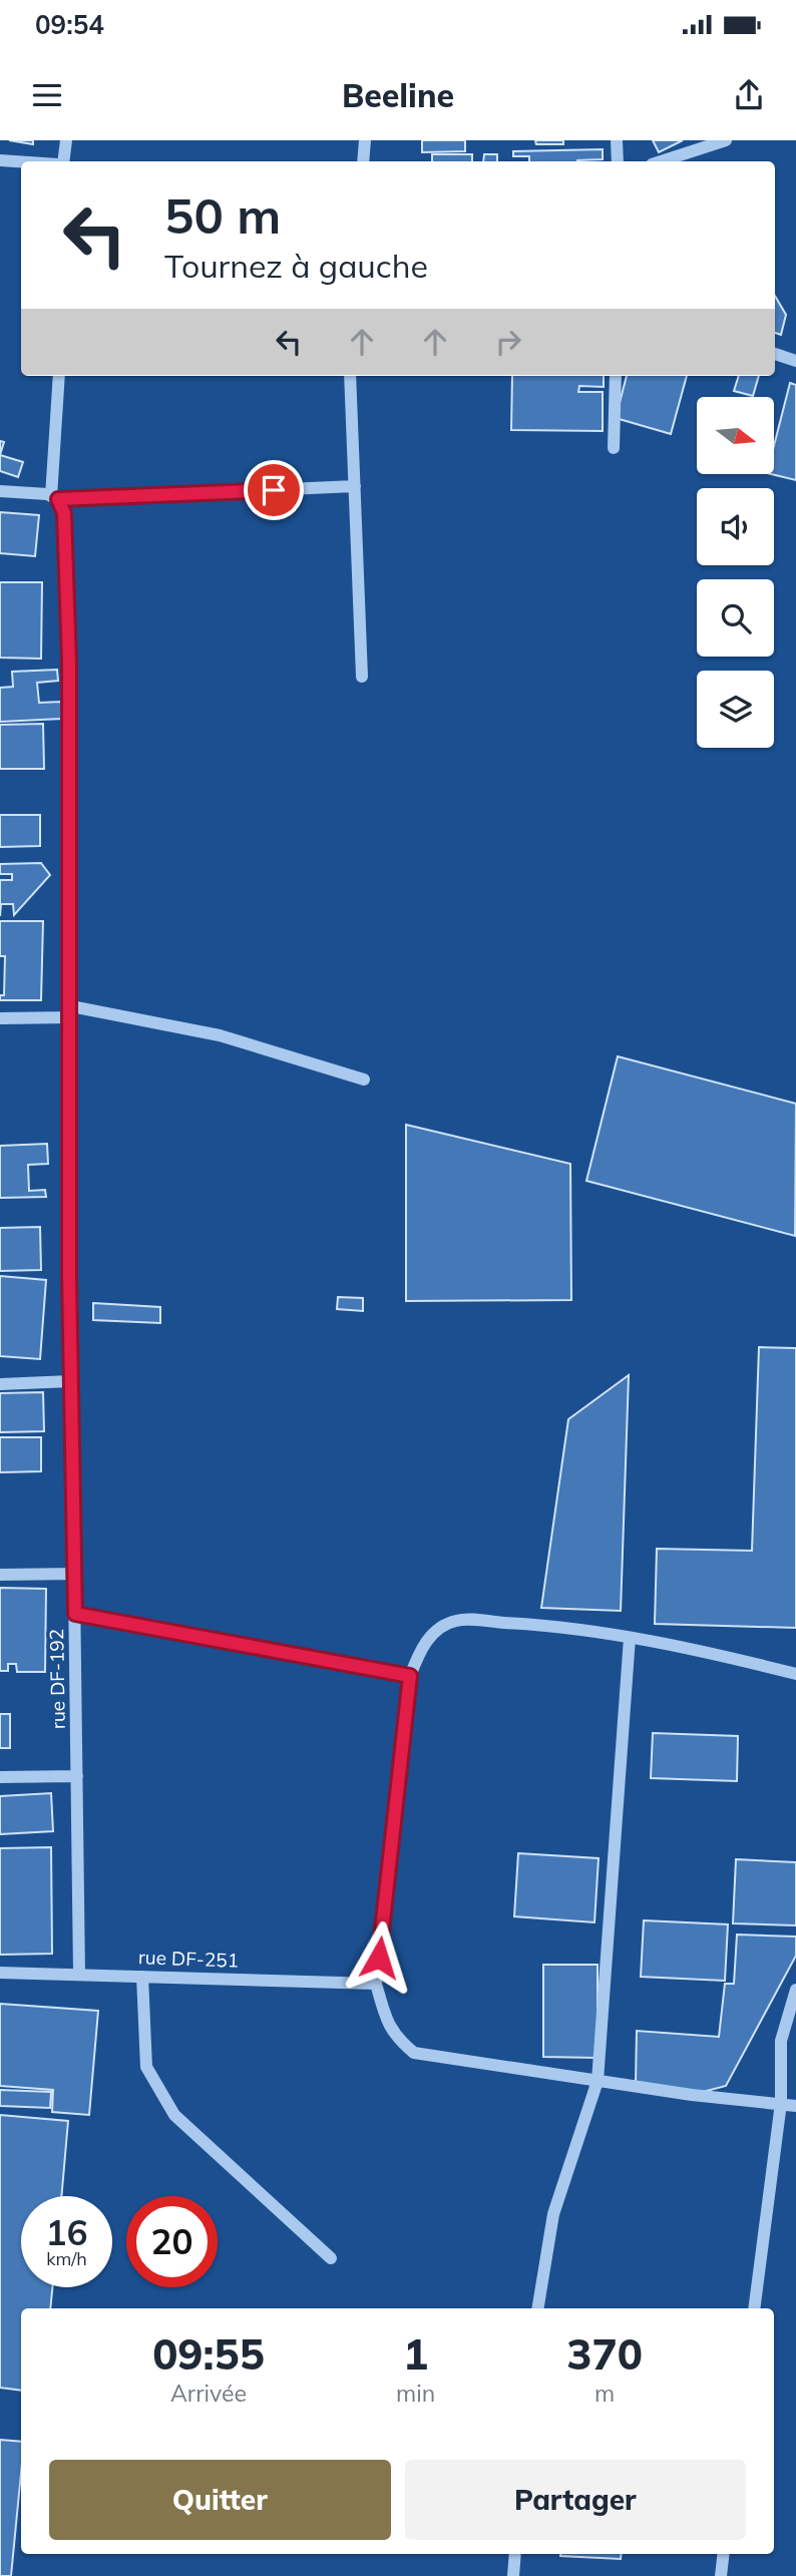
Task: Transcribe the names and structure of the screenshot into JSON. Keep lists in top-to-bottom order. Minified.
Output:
{"streets":{"street":["rue DF-192","rue DF-251"]},"crossings":[["rue DF-192","rue DF-251"]],"north":"right","page":{"status":"09:54","header":"Beeline","turn":["50 m","Tournez à gauche"],"speed":"16 km/h","limit":"20","eta":["09:55","Arrivée","1","min","370","m"],"buttons":["Quitter","Partager"]}}
